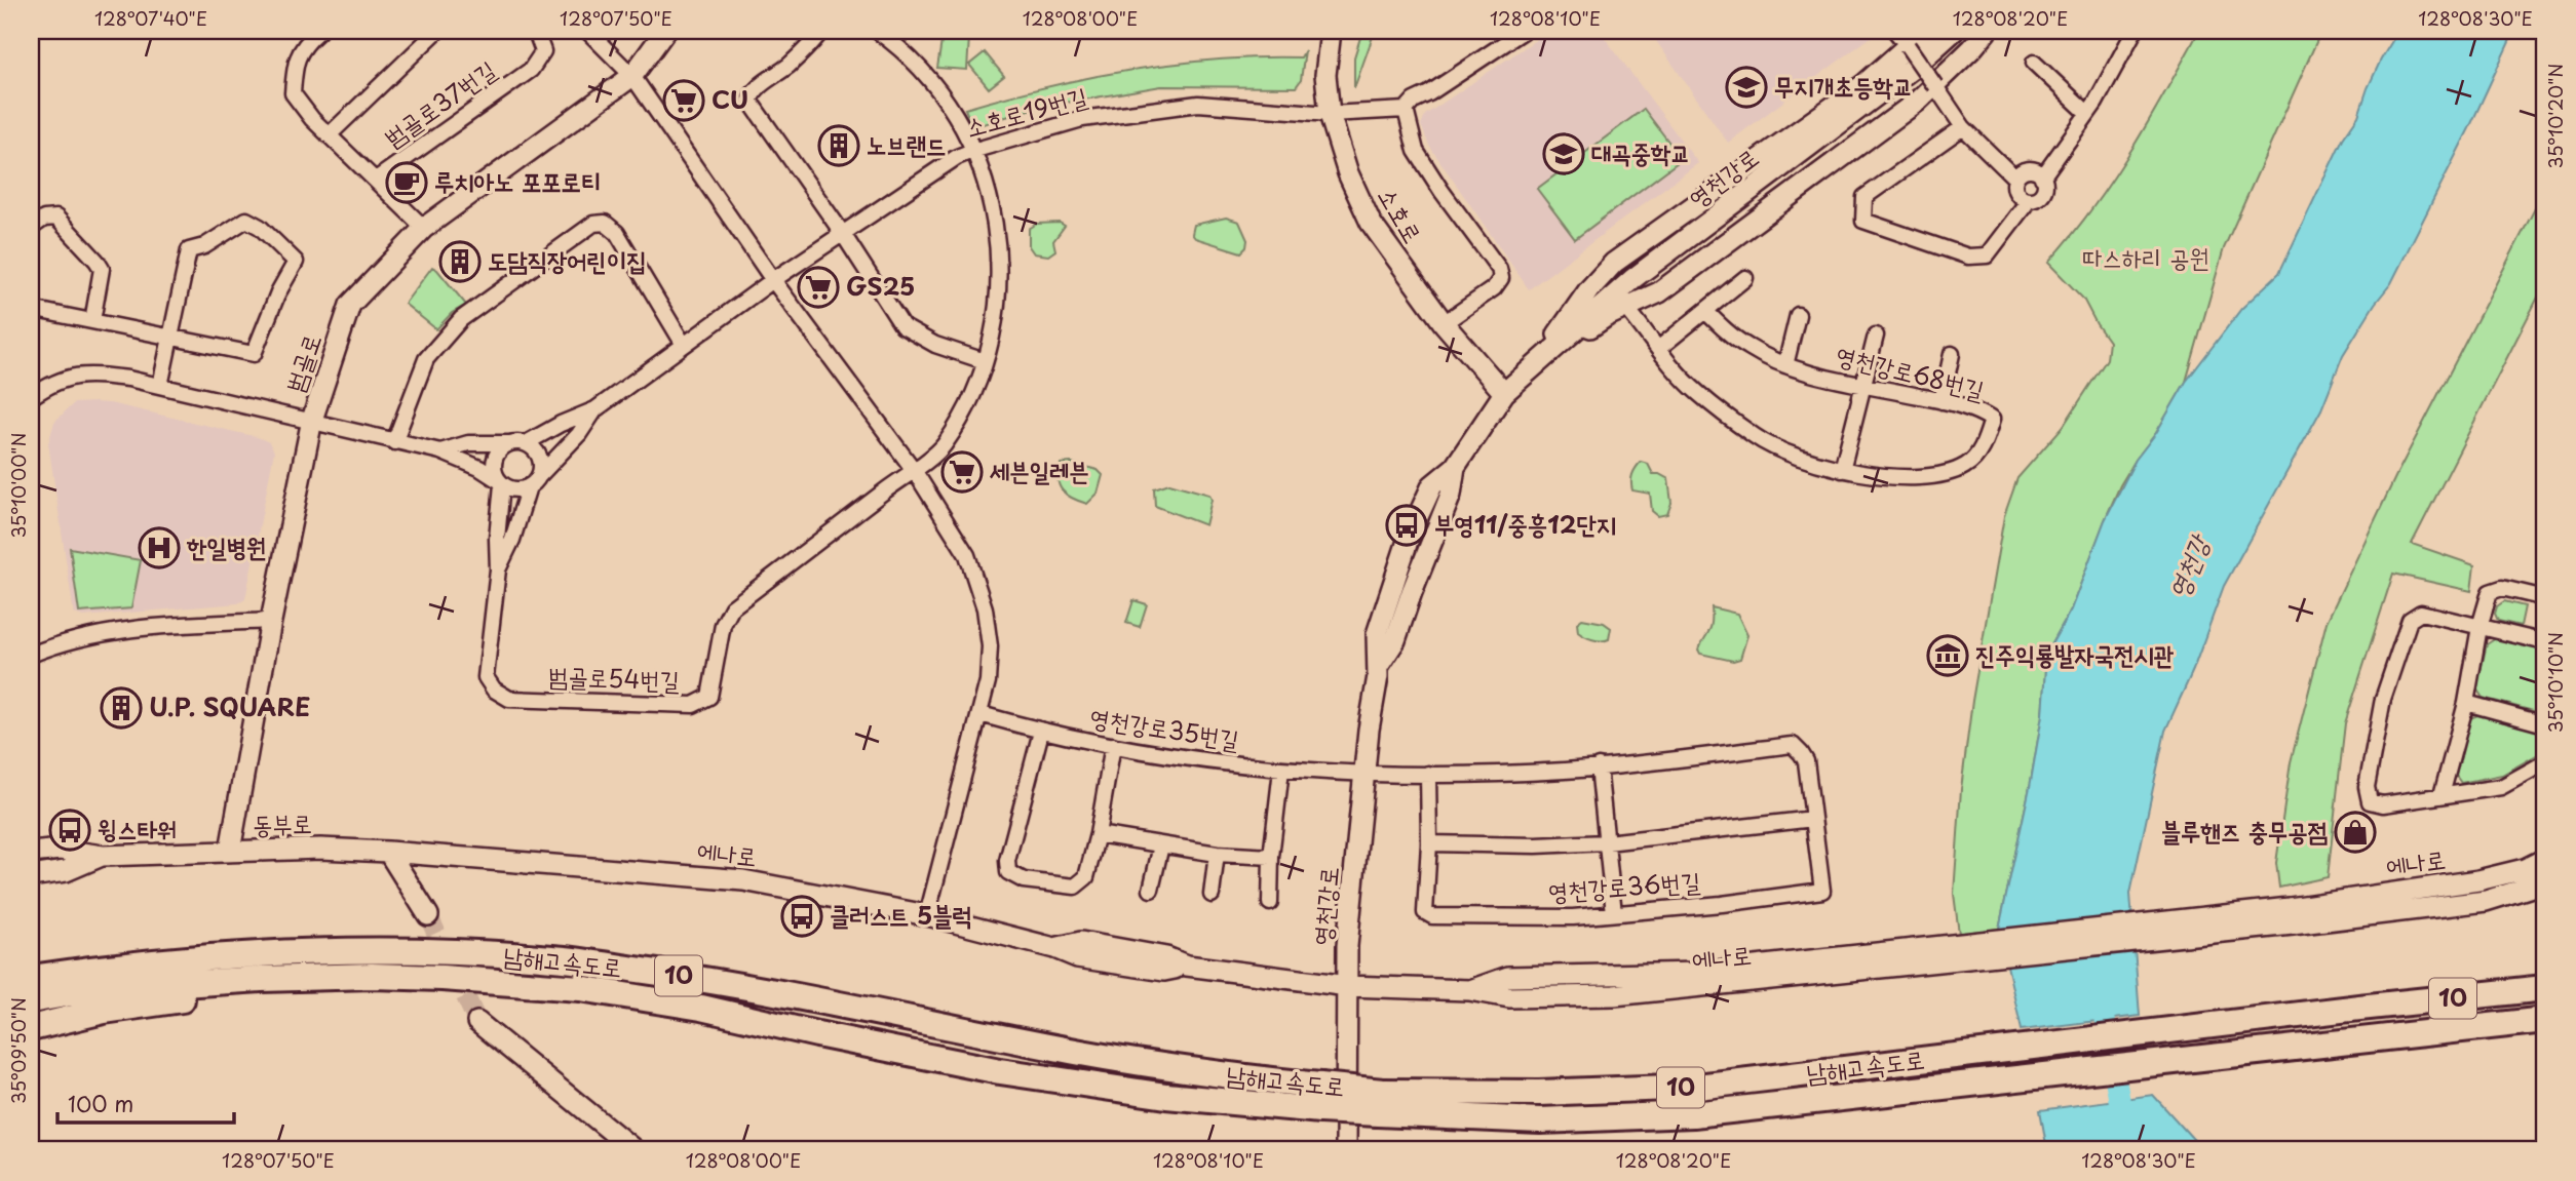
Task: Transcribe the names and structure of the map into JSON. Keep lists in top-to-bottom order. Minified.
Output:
{"streets":{"highway":["남해고속도로","10"],"street":["범골로37번길","소호로19번길","영천강로","소호로","범골로","영천강로68번길","범골로54번길","영천강로35번길","동부로","에나로","영천강로36번길"]},"crossings":[["범골로37번길","범골로"],["소호로19번길","소호로"],["소호로19번길","범골로54번길"],["영천강로","소호로"],["영천강로","영천강로68번길"],["영천강로","영천강로35번길"],["영천강로","에나로"],["영천강로","영천강로36번길"],["범골로","동부로"],["영천강로35번길","영천강로36번길"],["동부로","에나로"]],"water":["영천강"],"parks":["따스하리 공원"],"places":{"school or university":["무지개초등학교","대곡중학교"],"supermarket":["CU","GS25","세븐일레븐"],"building":["노브랜드","도담직장어린이집","U.P. SQUARE"],"cafe":["루치아노 포포로티"],"bus stop":["부영11/중흥12단지","윙스타워","클러스트 5블럭"],"hospital":["한일병원"],"museum":["진주익룡발자국전시관"],"shop":["블루핸즈 충무공점"]},"scale_bar":"100 m","coordinates":["128°07'40\"E","128°07'50\"E","128°08'00\"E","128°08'10\"E","128°08'20\"E","128°08'30\"E","35°10'20\"N","35°10'00\"N","35°10'10\"N","35°09'50\"N"]}
